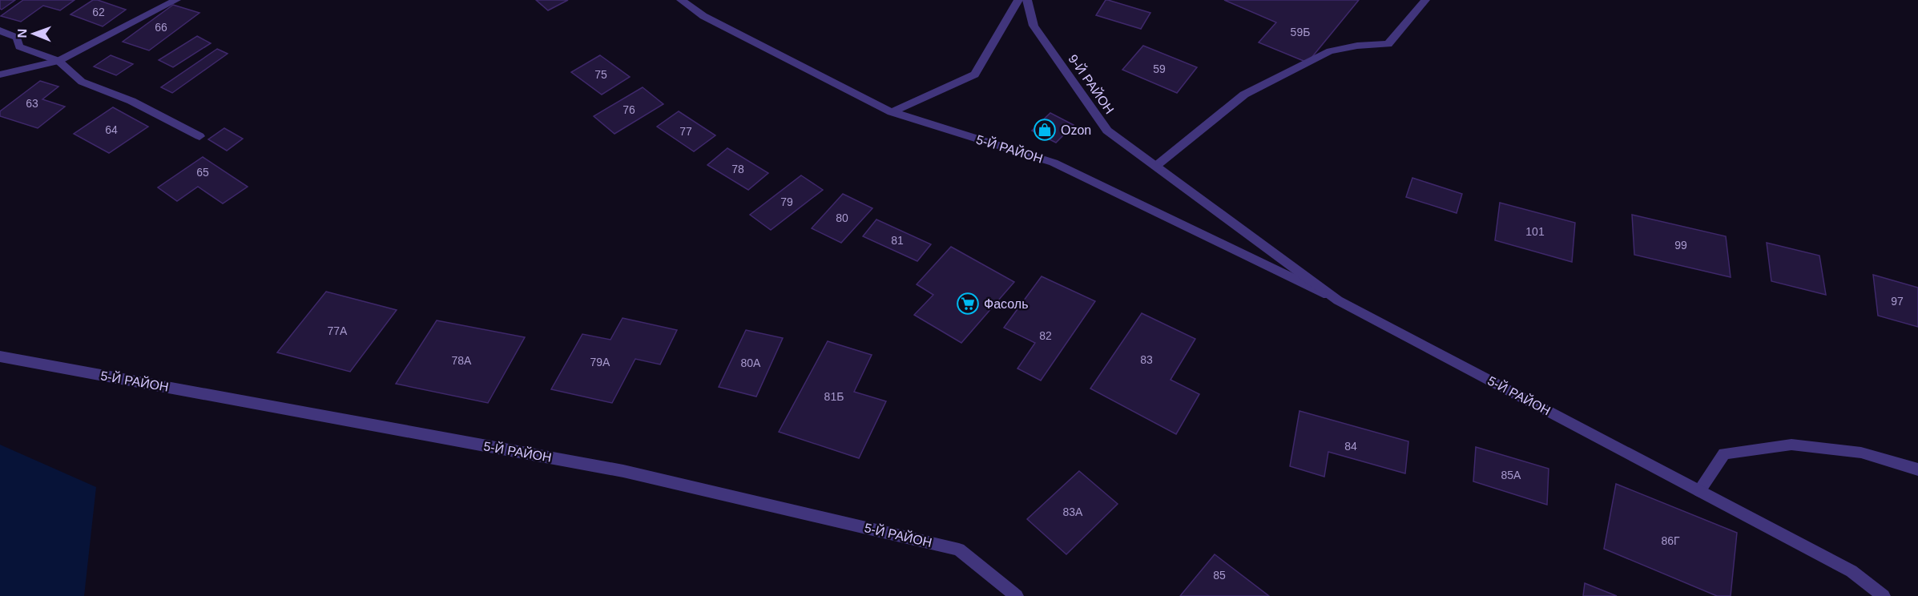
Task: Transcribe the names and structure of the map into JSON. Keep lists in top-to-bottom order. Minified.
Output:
{"streets":{"street":["9-Й РАЙОН","5-Й РАЙОН"]},"crossings":[["9-Й РАЙОН","5-Й РАЙОН"]],"places":{"shop":["Ozon"],"supermarket":["Фасоль"]},"house_numbers":["62","66","59Б","59","75","63","76","64","77","78","65","79","80","101","81","99","97","77А","82","83","78А","79А","80А","81Б","84","85А","83А","86Г","85"],"north":"left"}
